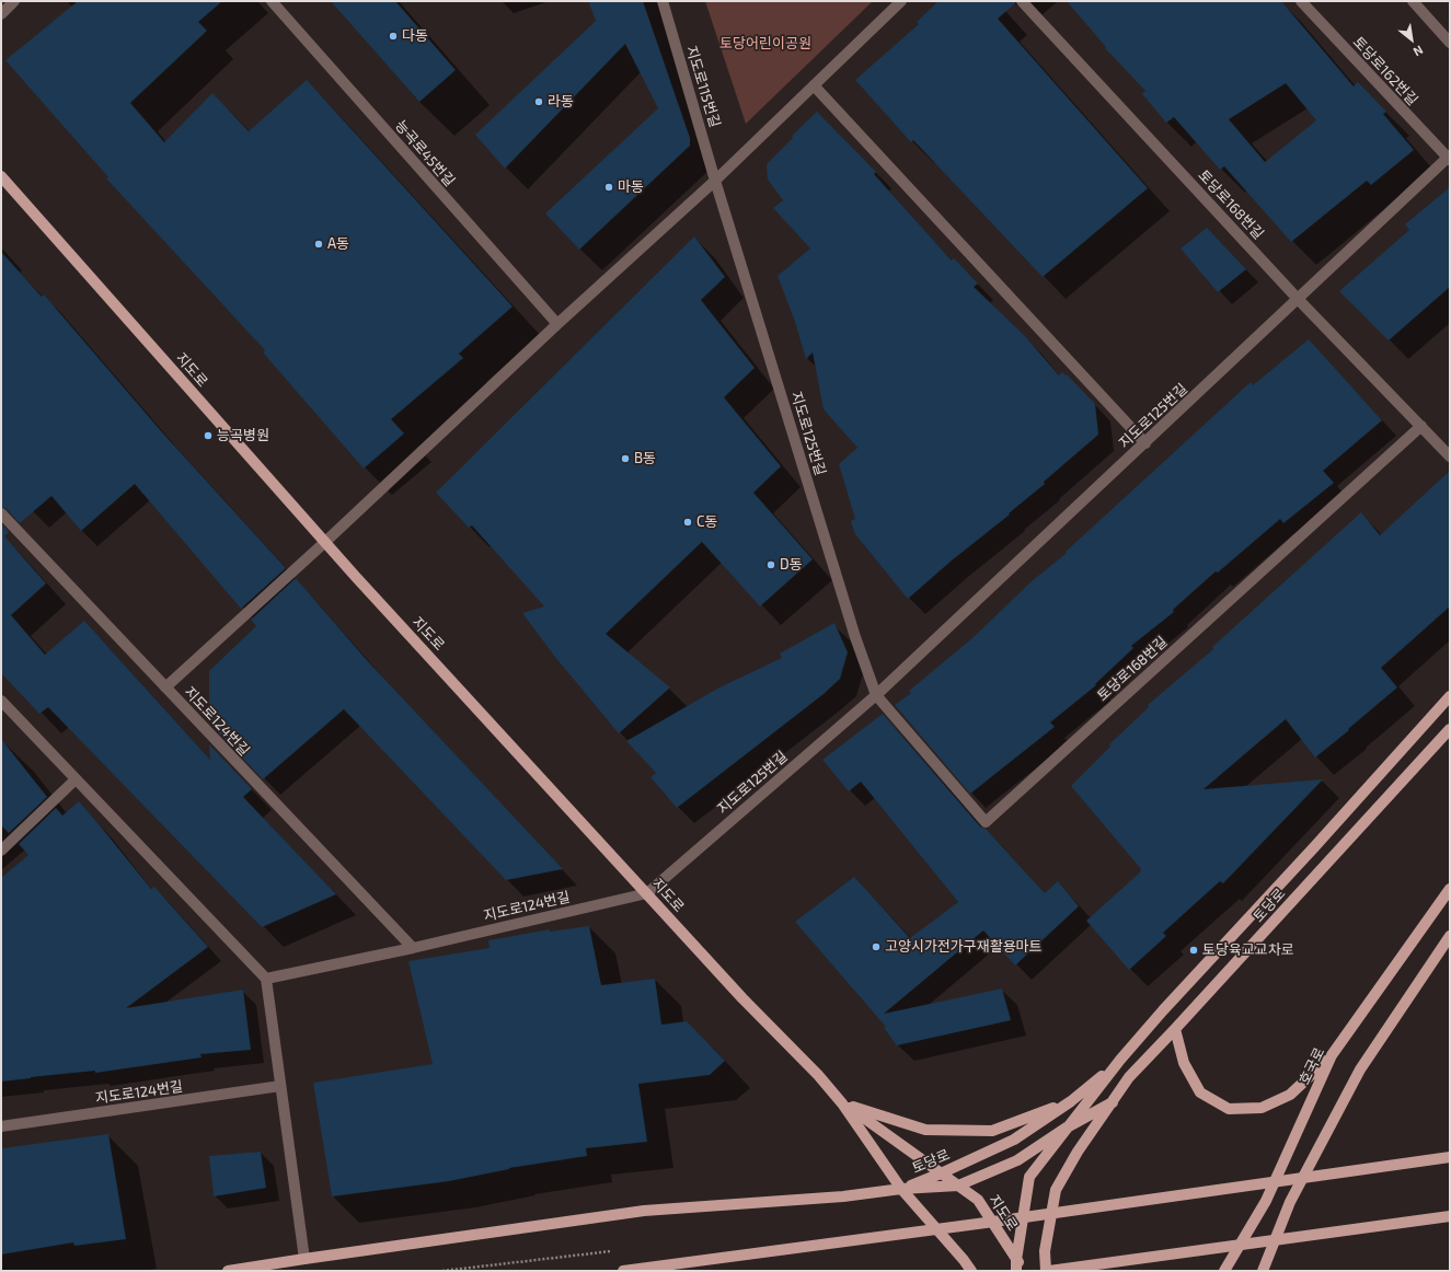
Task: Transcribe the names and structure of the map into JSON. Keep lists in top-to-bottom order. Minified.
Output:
{"streets":{"main road":["지도로","토당로","호국로"],"street":["토당로162번길","지도로115번길","능곡로45번길","토당로168번길","지도로125번길","지도로124번길"]},"crossings":[["토당로162번길","지도로125번길"],["지도로115번길","지도로125번길"],["토당로168번길","지도로125번길"],["지도로","지도로125번길"],["지도로","지도로124번길"],["지도로","토당로"],["지도로125번길","지도로124번길"]],"parks":["토당어린이공원"],"places":["다동","라동","마동","A동","능곡병원","B동","C동","D동","고양시가전가구재활용마트","토당육교교차로"],"north":"bottom right"}
